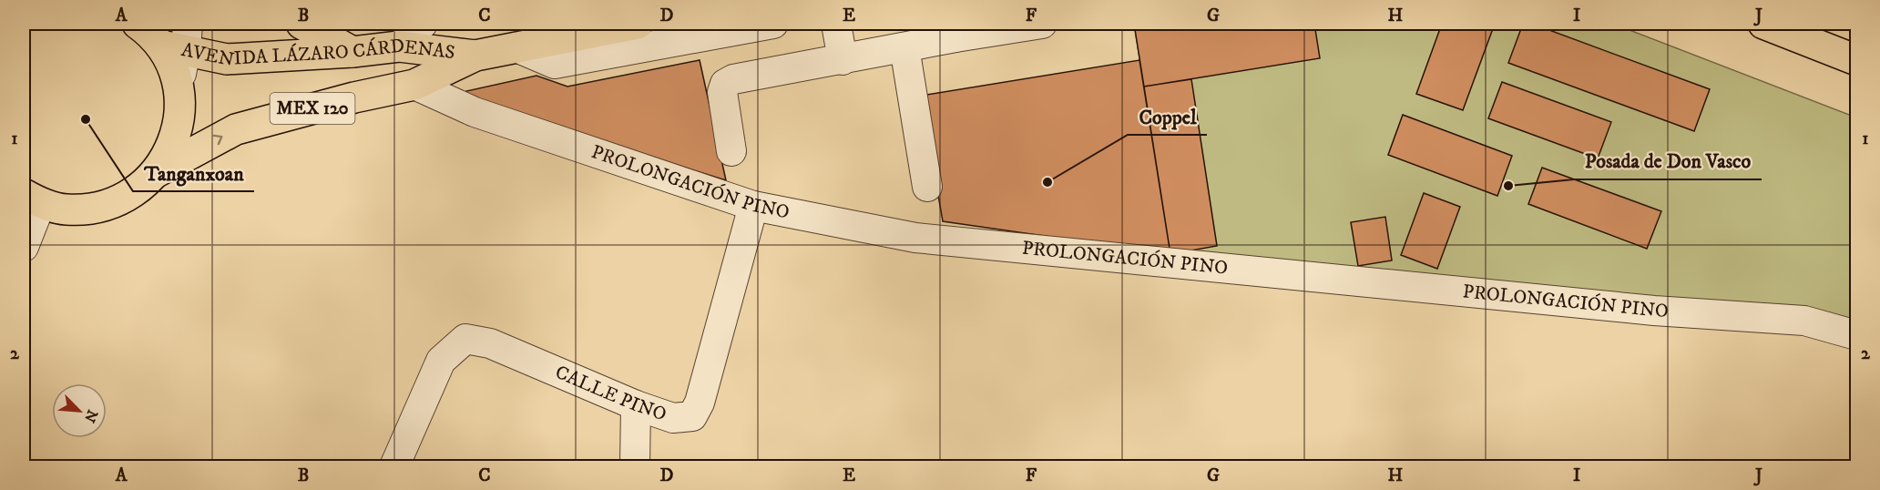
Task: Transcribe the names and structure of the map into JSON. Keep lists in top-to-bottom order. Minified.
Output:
{"streets":{"main road":["AVENIDA LÁZARO CÁRDENAS","MEX 120"],"street":["PROLONGACIÓN PINO","CALLE PINO"]},"crossings":[["AVENIDA LÁZARO CÁRDENAS","MEX 120"],["AVENIDA LÁZARO CÁRDENAS","PROLONGACIÓN PINO"],["PROLONGACIÓN PINO","CALLE PINO"]],"places":["Tanganxoan","Coppel","Posada de Don Vasco"],"north":"bottom right","grid":{"columns":["A","B","C","D","E","F","G","H","I","J"],"rows":["1","2"]}}
